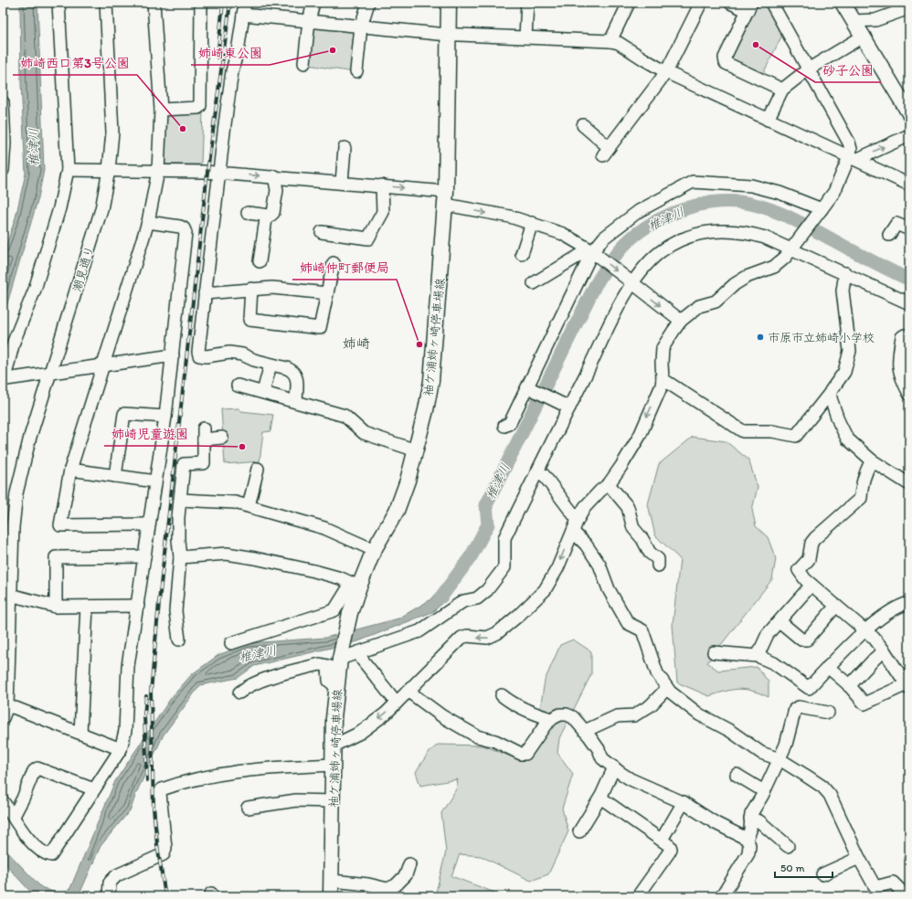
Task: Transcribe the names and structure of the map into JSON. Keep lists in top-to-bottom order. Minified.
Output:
{"streets":{"main road":["袖ケ浦姉ヶ崎停車場線"],"street":["潮見通り"]},"districts":["姉崎"],"water":["椎津川"],"places":["砂子公園","姉崎東公園","姉崎西口第3号公園","市原市立姉崎小学校","姉崎仲町郵便局","姉崎児童遊園"],"scale_bar":"50 m"}
